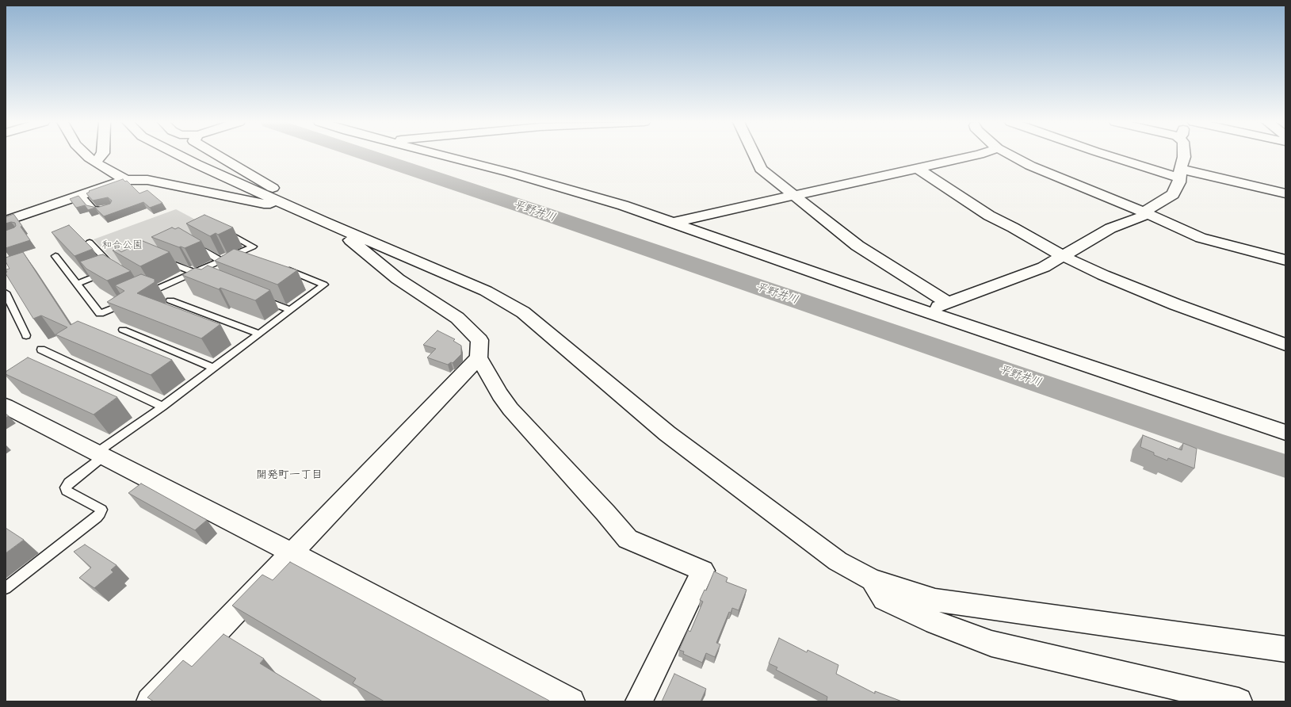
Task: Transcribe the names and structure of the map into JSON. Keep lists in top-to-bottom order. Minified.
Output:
{"districts":["開発町一丁目"],"water":["平野井川"],"parks":["和合公園"]}
